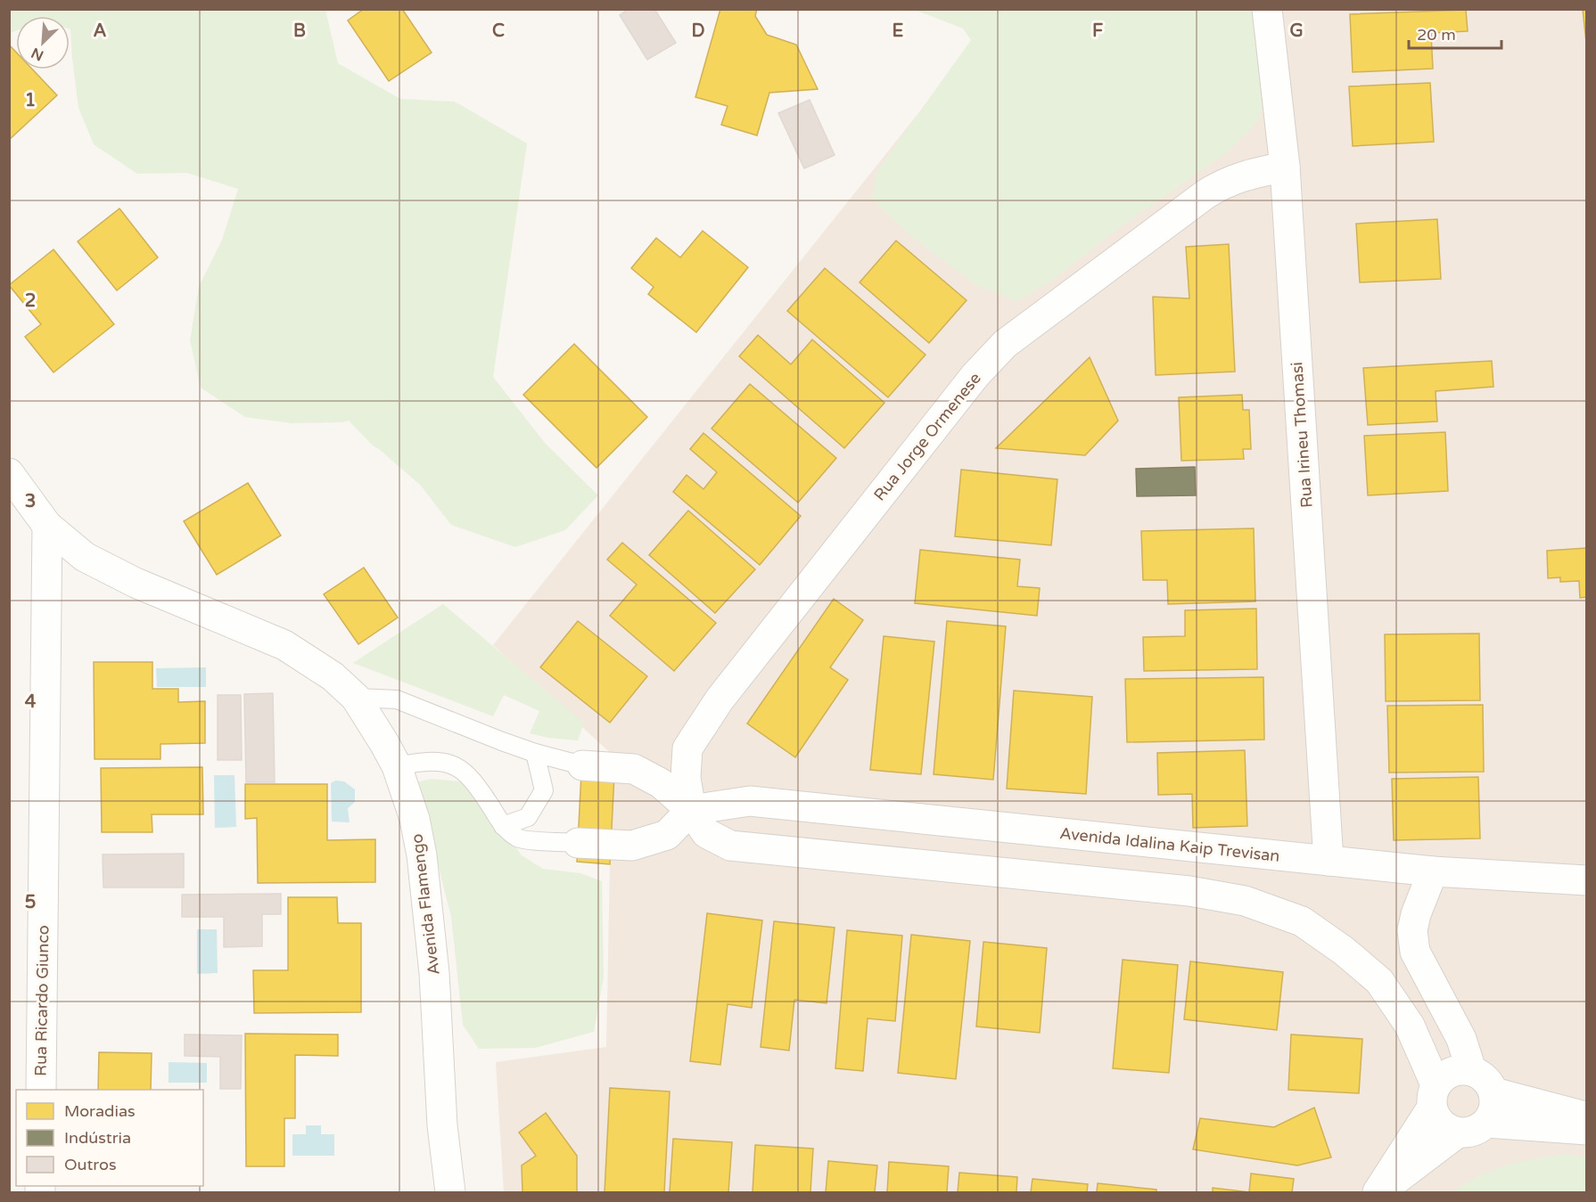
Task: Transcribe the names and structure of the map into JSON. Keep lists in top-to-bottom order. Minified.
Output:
{"streets":{"street":["Rua Irineu Thomasi","Rua Jorge Ormenese","Avenida Idalina Kaip Trevisan","Avenida Flamengo","Rua Ricardo Giunco"]},"crossings":[["Rua Irineu Thomasi","Rua Jorge Ormenese"],["Rua Irineu Thomasi","Avenida Idalina Kaip Trevisan"],["Rua Jorge Ormenese","Avenida Idalina Kaip Trevisan"],["Avenida Flamengo","Rua Ricardo Giunco"]],"legend":["Moradias","Indústria","Outros"],"scale_bar":"20 m","north":"bottom left","grid":{"columns":["A","B","C","D","E","F","G"],"rows":["1","2","3","4","5"]}}
